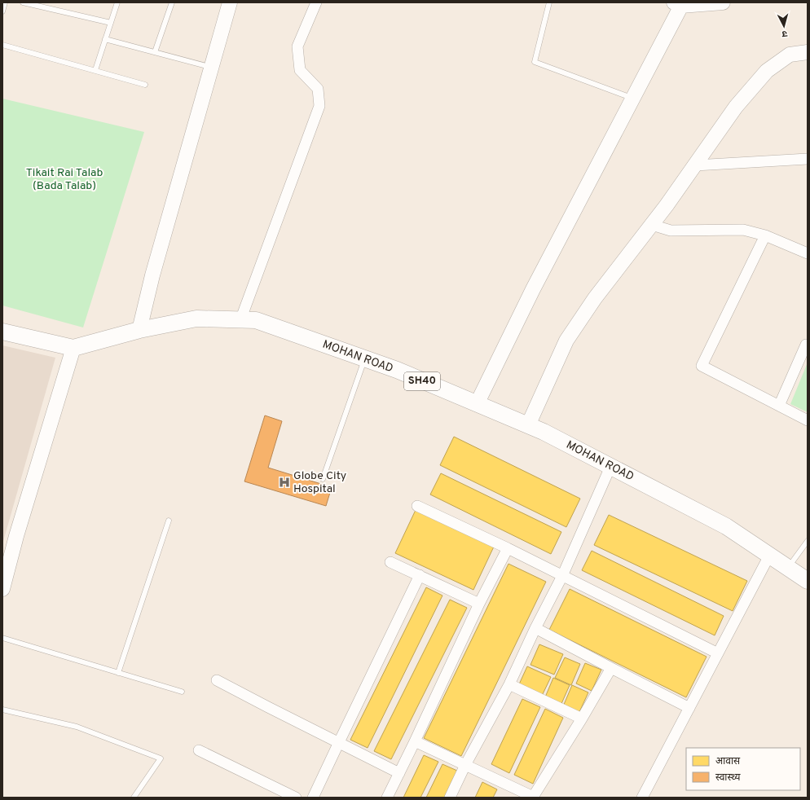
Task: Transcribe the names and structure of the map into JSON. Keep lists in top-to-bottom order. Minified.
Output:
{"streets":{"main road":["MOHAN ROAD","SH40"]},"parks":["Tikait Rai Talab (Bada Talab)"],"places":{"hospital":["Globe City Hospital"]},"legend":["आवास","स्वास्थ्य"],"north":"bottom"}
